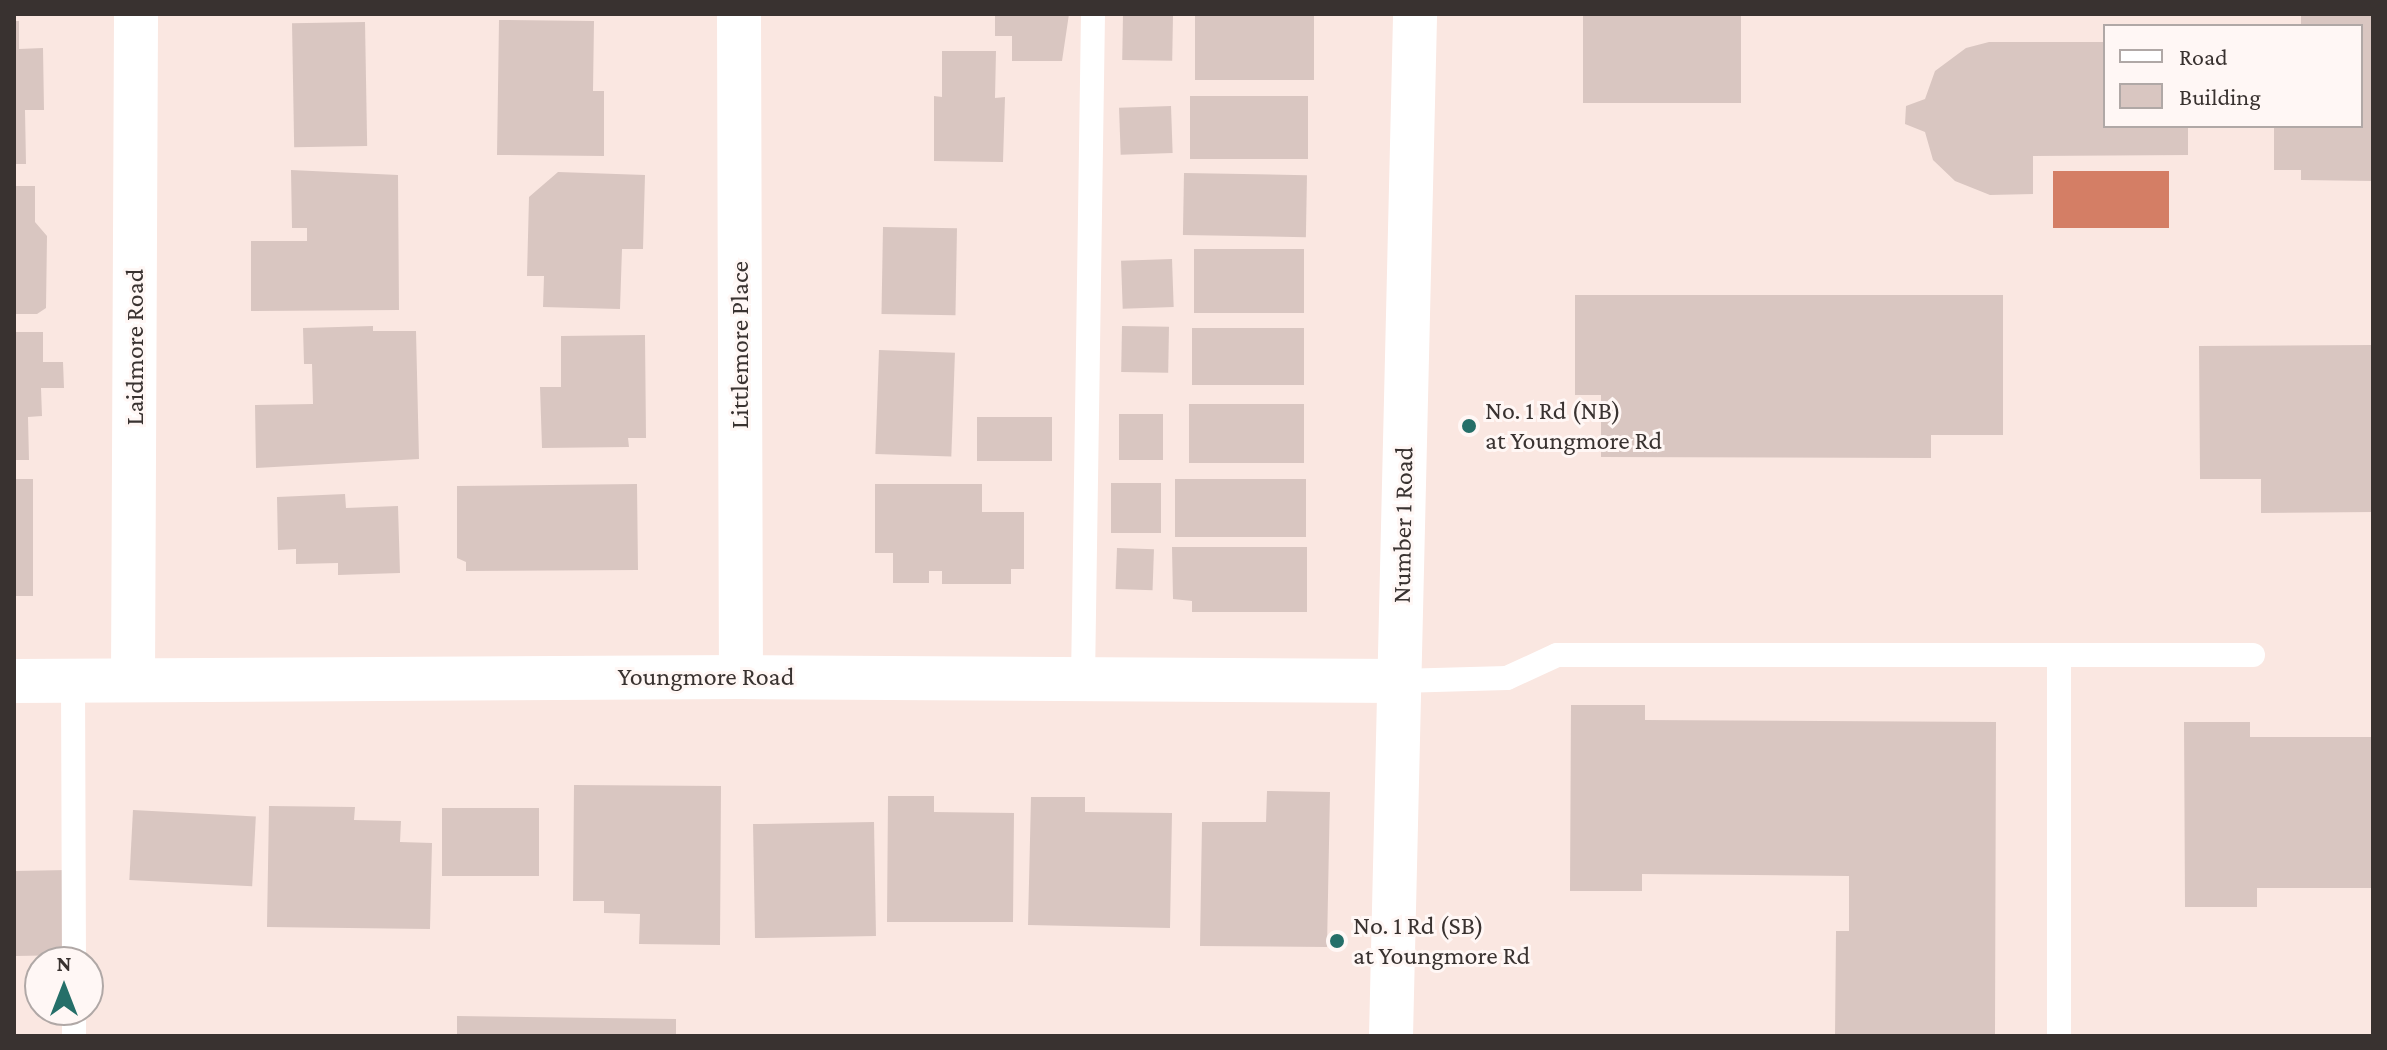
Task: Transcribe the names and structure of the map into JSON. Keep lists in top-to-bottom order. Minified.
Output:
{"streets":{"street":["Littlemore Place","Laidmore Road","Number 1 Road","Youngmore Road"]},"crossings":[["Littlemore Place","Youngmore Road"],["Laidmore Road","Youngmore Road"],["Number 1 Road","Youngmore Road"]],"places":["No. 1 Rd (NB) at Youngmore Rd","No. 1 Rd (SB) at Youngmore Rd"],"legend":["Road","Building"],"north":"top"}
